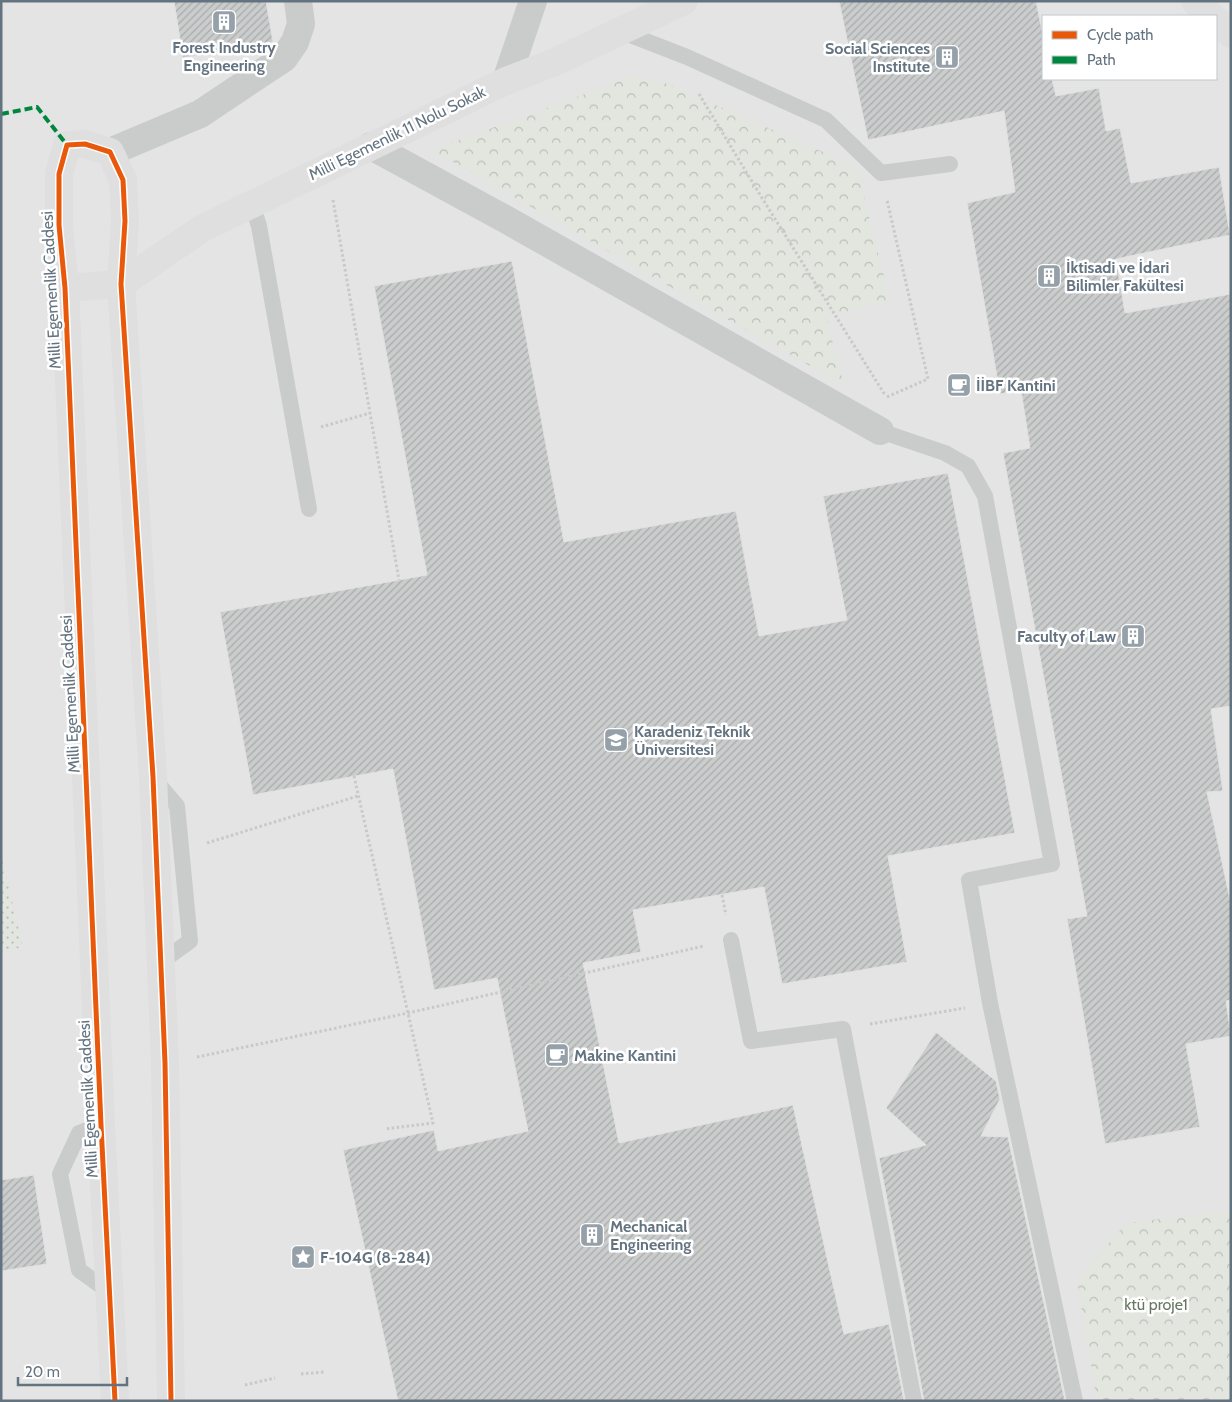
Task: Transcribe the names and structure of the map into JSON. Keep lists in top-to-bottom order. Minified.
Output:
{"streets":{"street":["Milli Egemenlik 11 Nolu Sokak","Milli Egemenlik Caddesi"]},"parks":["ktü proje1"],"places":{"building":["Forest Industry Engineering","Social Sciences Institute","İktisadi ve İdari Bilimler Fakültesi","Faculty of Law","Mechanical Engineering"],"cafe":["İİBF Kantini","Makine Kantini"],"school or university":["Karadeniz Teknik Üniversitesi"],"place":["F-104G (8-284)"]},"legend":["Cycle path","Path"],"scale_bar":"20 m"}
